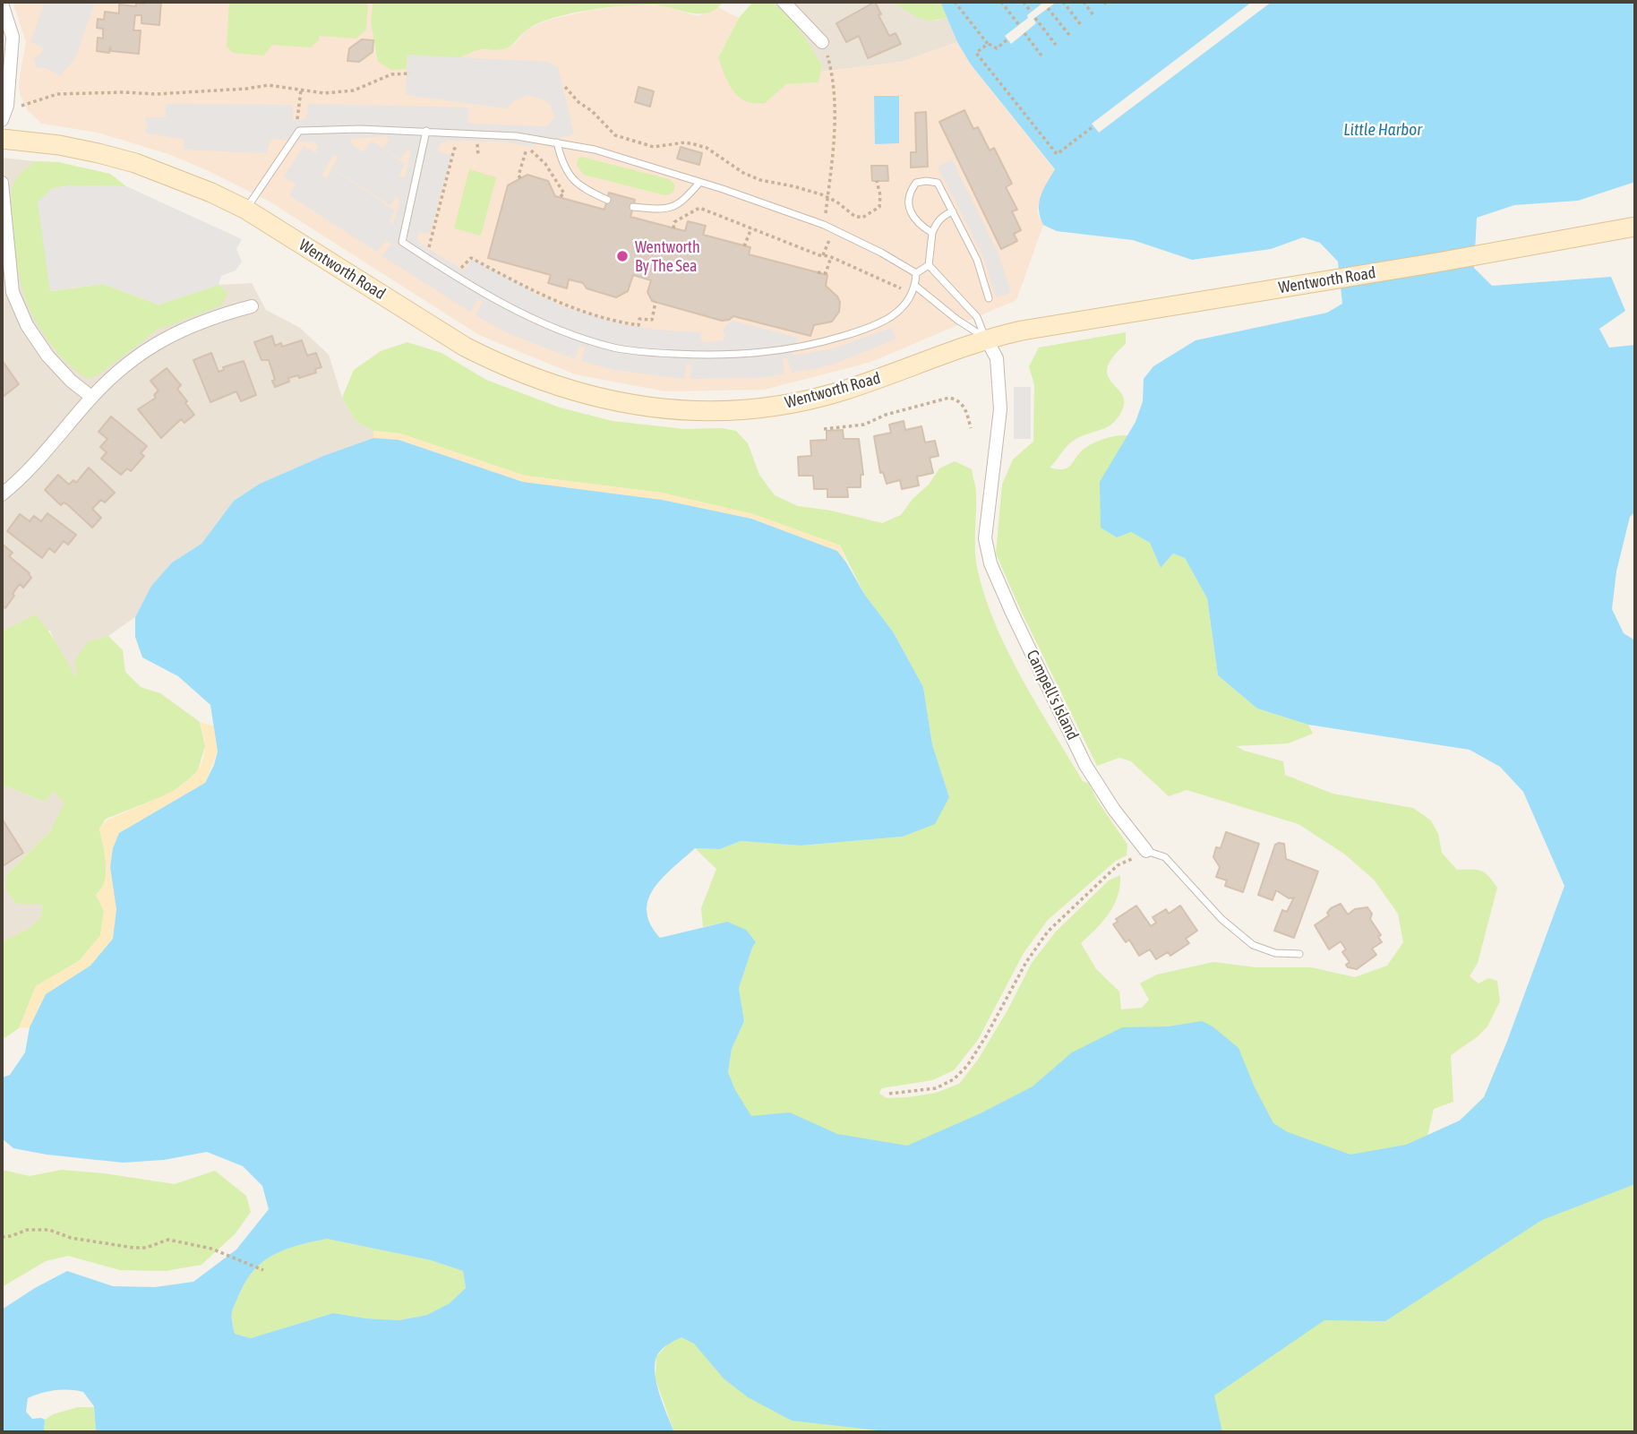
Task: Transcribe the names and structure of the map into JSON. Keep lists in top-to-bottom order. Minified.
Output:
{"streets":{"main road":["Wentworth Road"],"street":["Campell's Island"]},"crossings":[["Wentworth Road","Campell's Island"]],"water":["Little Harbor"],"places":["Wentworth By The Sea"]}
